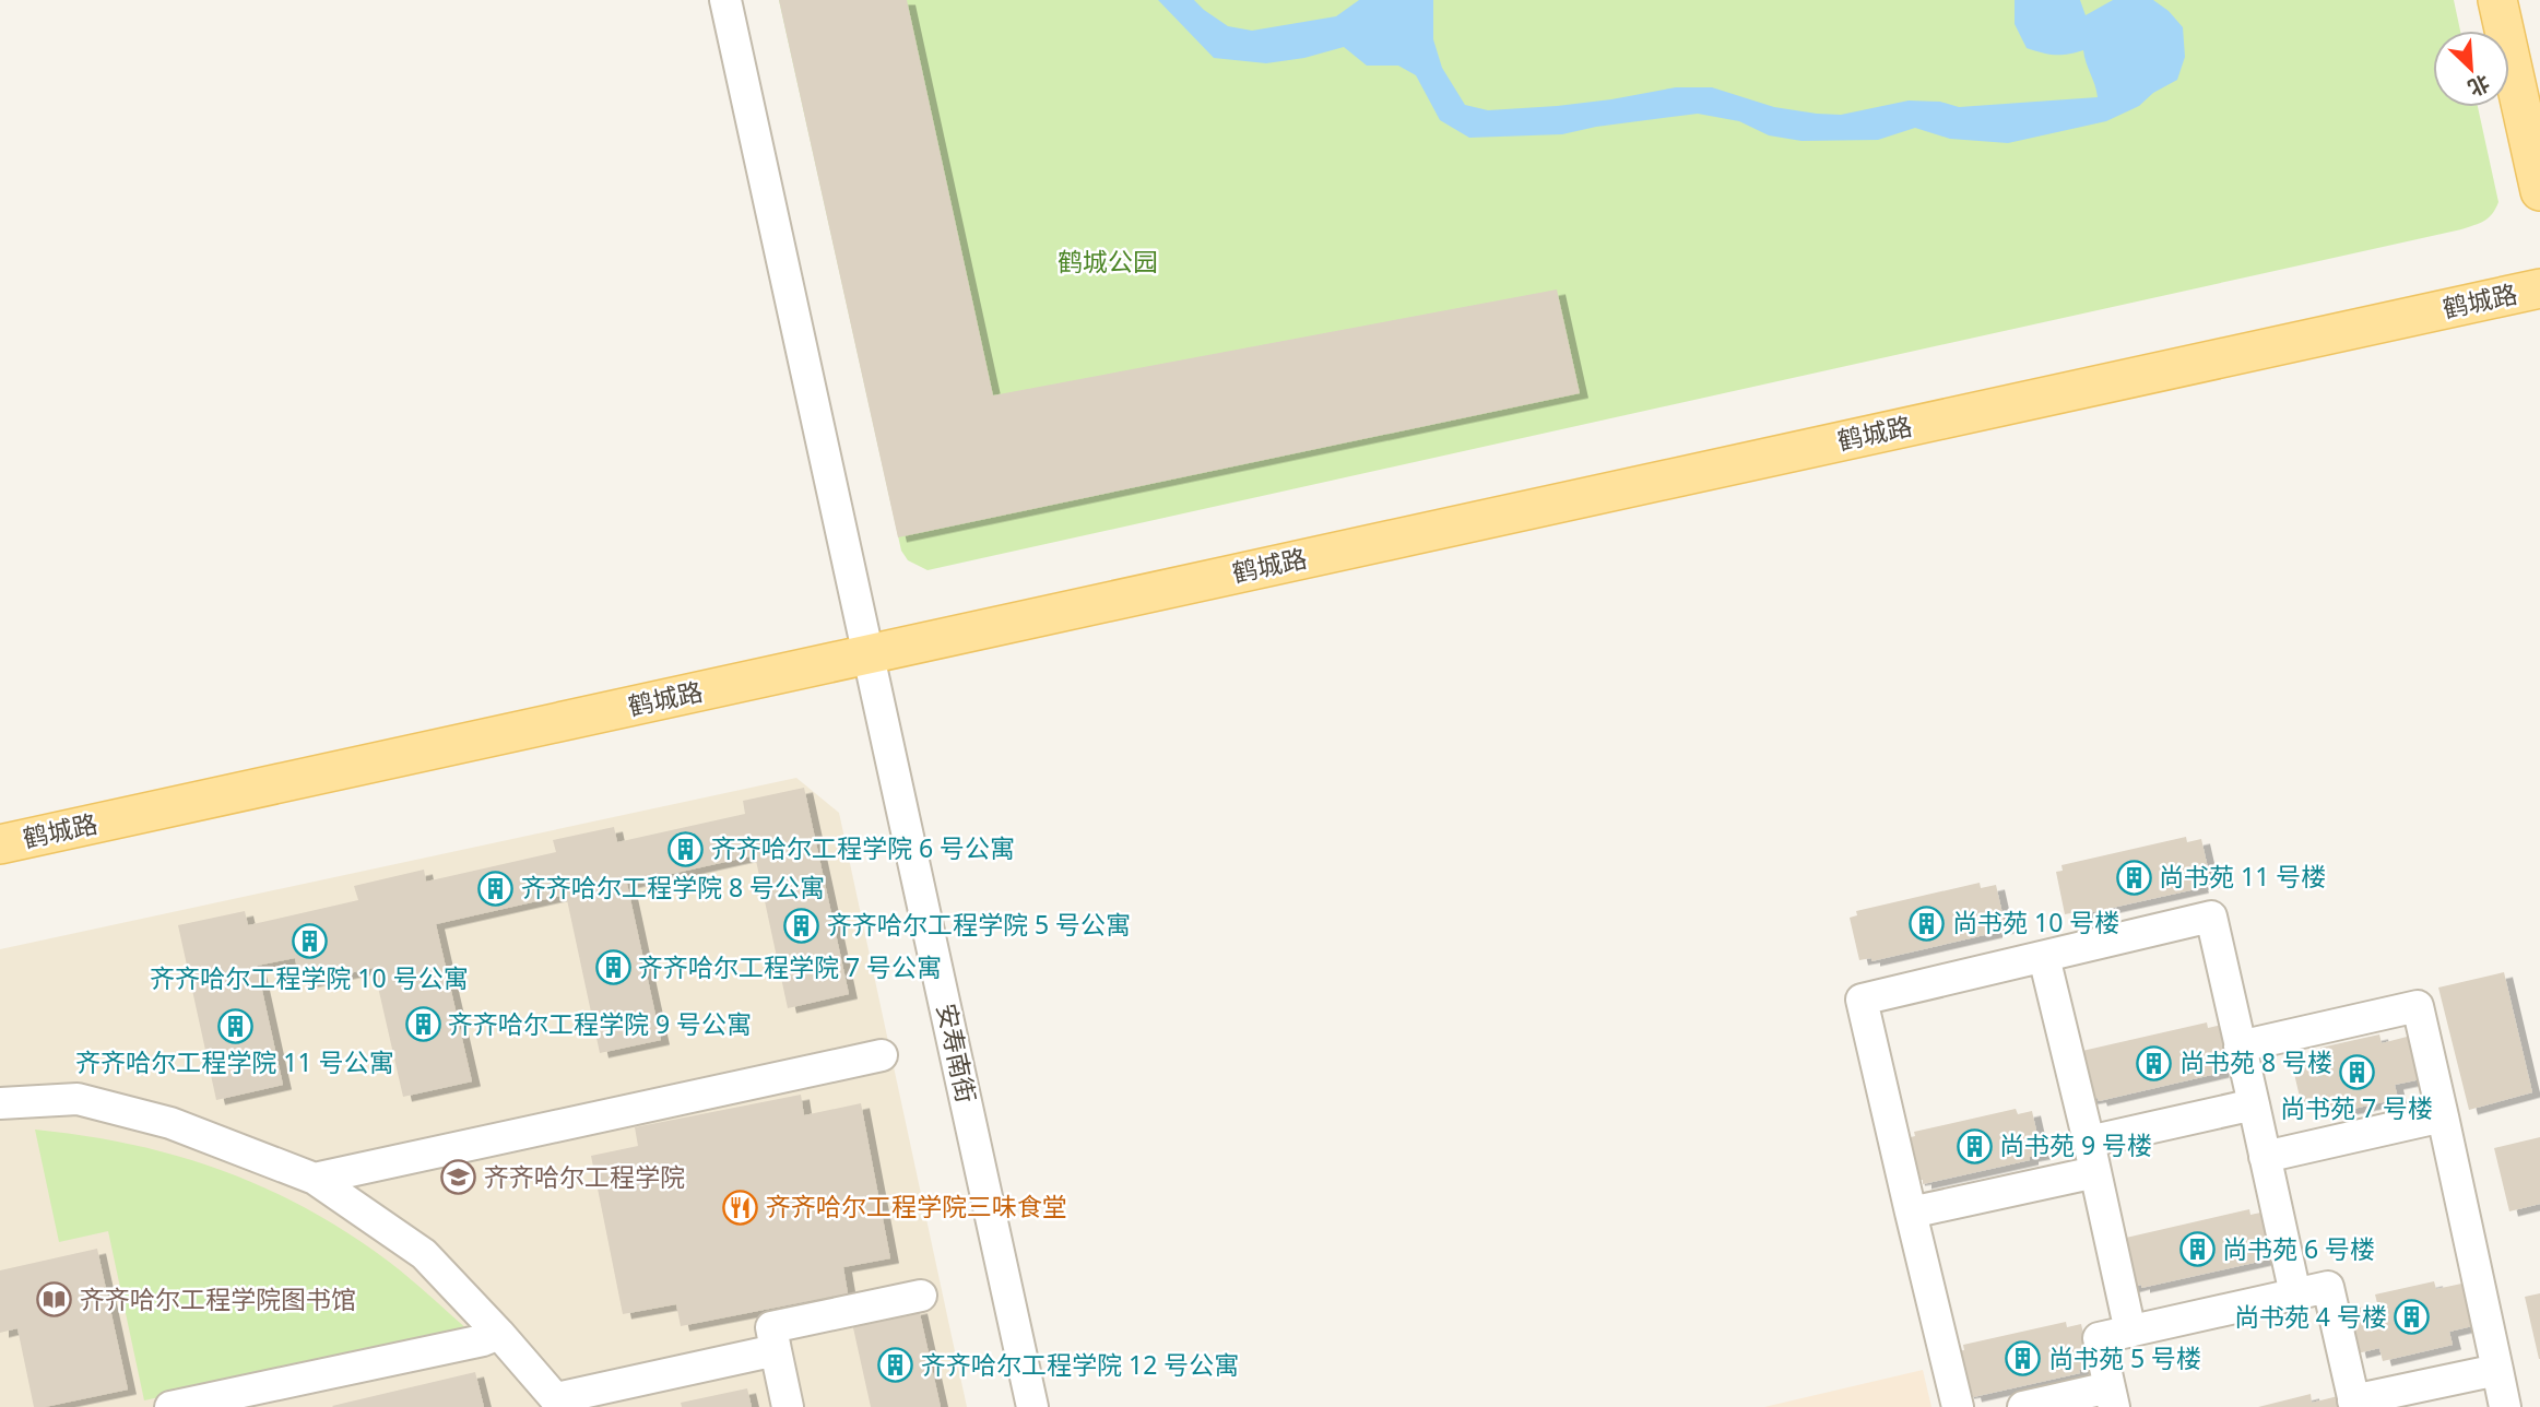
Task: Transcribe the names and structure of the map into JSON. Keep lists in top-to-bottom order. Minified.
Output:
{"streets":{"main road":["鹤城路"],"street":["安寿南街"]},"crossings":[["鹤城路","安寿南街"]],"parks":["鹤城公园"],"places":{"building":["齐齐哈尔工程学院 6 号公寓","尚书苑 11 号楼","齐齐哈尔工程学院 8 号公寓","尚书苑 10 号楼","齐齐哈尔工程学院 5 号公寓","齐齐哈尔工程学院 10 号公寓","齐齐哈尔工程学院 7 号公寓","齐齐哈尔工程学院 9 号公寓","齐齐哈尔工程学院 11 号公寓","尚书苑 8 号楼","尚书苑 7 号楼","尚书苑 9 号楼","尚书苑 6 号楼","尚书苑 4 号楼","尚书苑 5 号楼","齐齐哈尔工程学院 12 号公寓"],"school or university":["齐齐哈尔工程学院"],"restaurant":["齐齐哈尔工程学院三味食堂"],"library":["齐齐哈尔工程学院图书馆"]},"north":"bottom right"}
